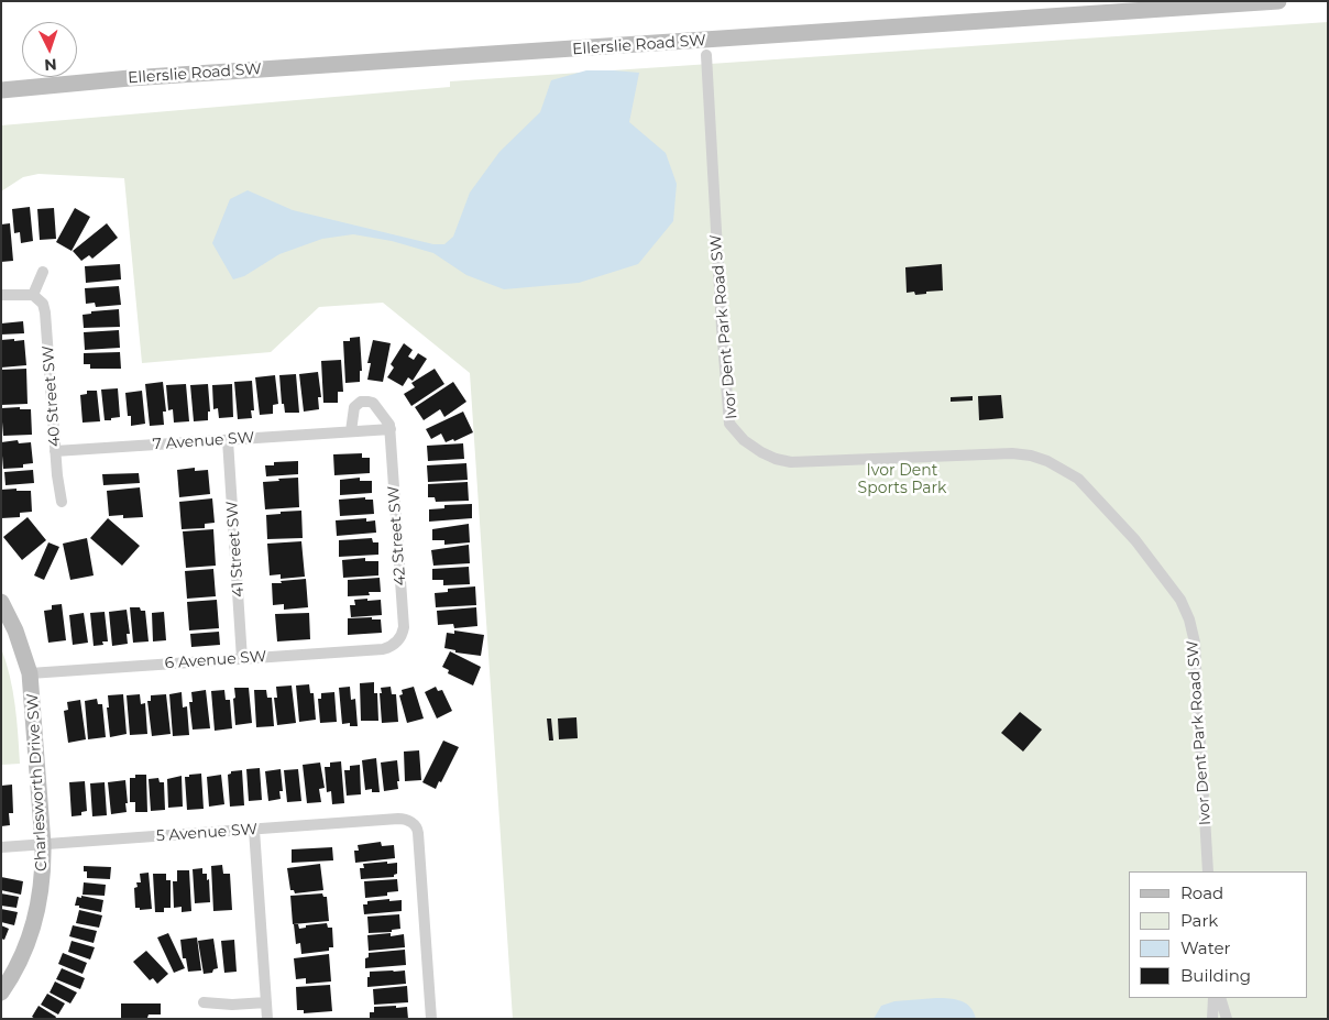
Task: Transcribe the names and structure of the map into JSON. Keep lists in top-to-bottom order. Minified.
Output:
{"streets":{"main road":["Ellerslie Road SW","Charlesworth Drive SW"],"street":["Ivor Dent Park Road SW","40 Street SW","7 Avenue SW","42 Street SW","41 Street SW","6 Avenue SW","5 Avenue SW"]},"crossings":[["40 Street SW","7 Avenue SW"],["7 Avenue SW","42 Street SW"],["7 Avenue SW","41 Street SW"],["42 Street SW","6 Avenue SW"],["41 Street SW","6 Avenue SW"],["6 Avenue SW","Charlesworth Drive SW"],["Charlesworth Drive SW","5 Avenue SW"]],"parks":["Ivor Dent Sports Park"],"legend":["Road","Park","Water","Building"],"north":"bottom"}
